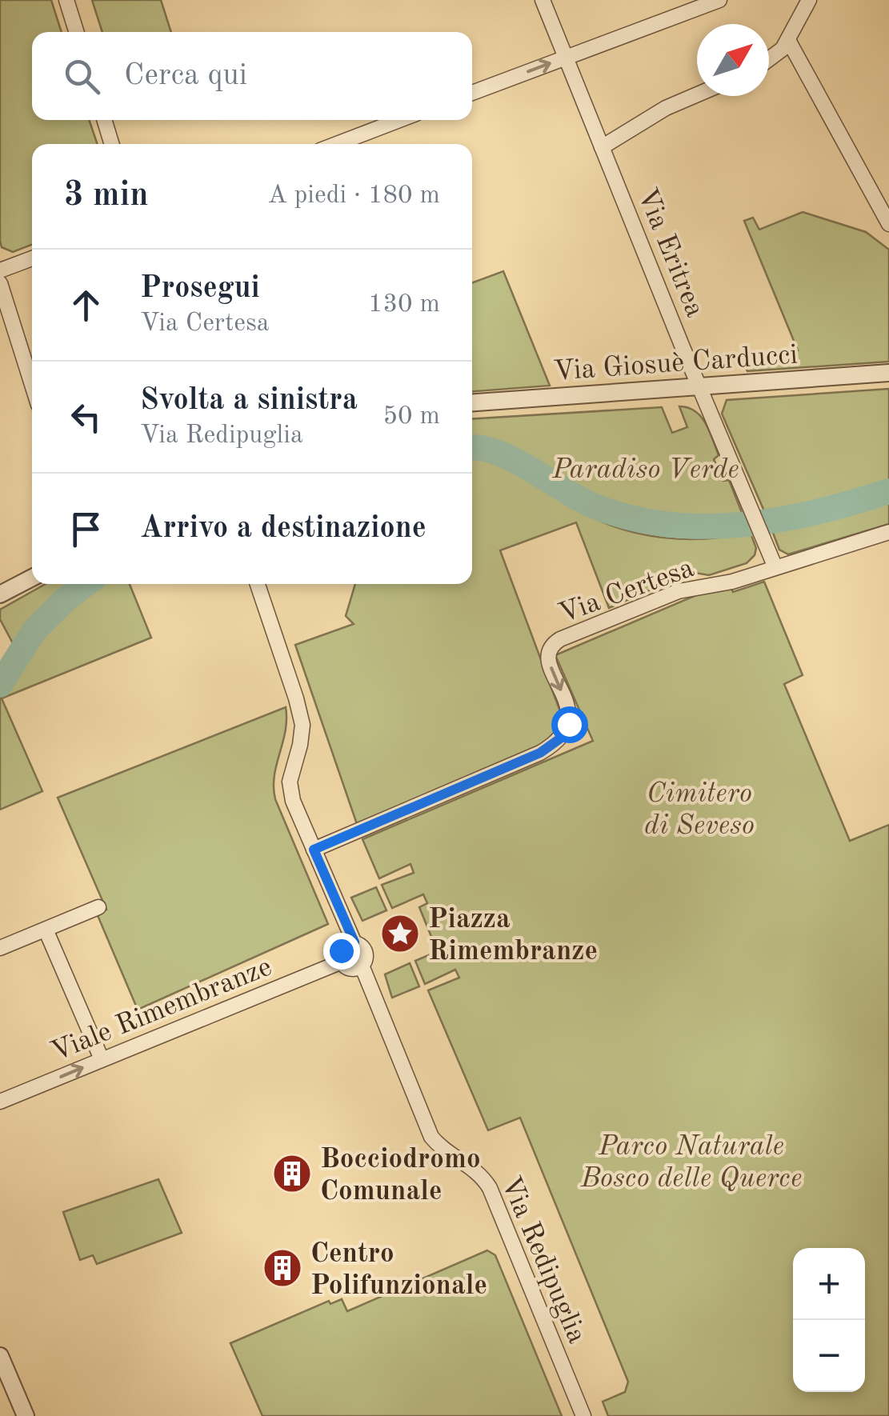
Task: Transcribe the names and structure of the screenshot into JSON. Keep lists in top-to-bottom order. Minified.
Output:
{"streets":{"street":["Via Eritrea","Via Giosuè Carducci","Via Certesa","Viale Rimembranze","Via Redipuglia"]},"crossings":[["Via Eritrea","Via Giosuè Carducci"],["Via Eritrea","Via Certesa"],["Via Certesa","Via Redipuglia"],["Viale Rimembranze","Via Redipuglia"]],"one_way":["Via Certesa"],"parks":["Paradiso Verde","Cimitero di Seveso","Parco Naturale Bosco delle Querce"],"places":{"place":["Piazza Rimembranze"],"building":["Bocciodromo Comunale","Centro Polifunzionale"]},"north":"top right","page":{"search":"Cerca qui","heading":["3 min","A piedi · 180 m"],"list":[["Prosegui","Via Certesa","130 m"],["Svolta a sinistra","Via Redipuglia","50 m"],"Arrivo a destinazione"],"map_buttons":["+","−"]}}
